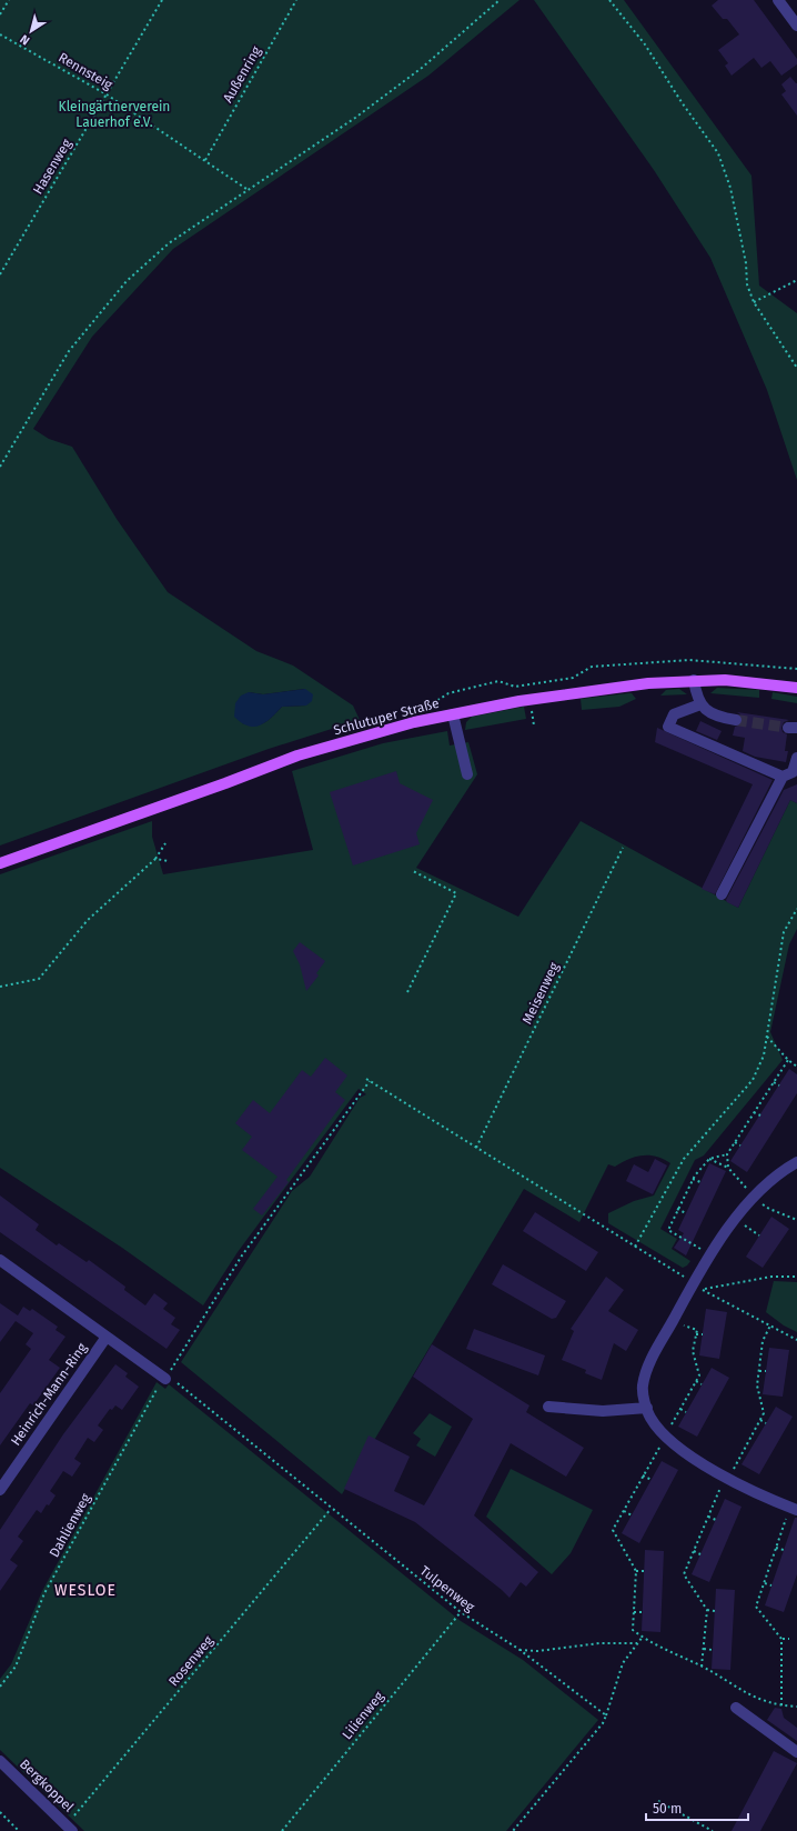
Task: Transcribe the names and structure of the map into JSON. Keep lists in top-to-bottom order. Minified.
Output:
{"streets":{"main road":["Schlutuper Straße"],"street":["Heinrich-Mann-Ring","Bergkoppel"],"path":["Rennsteig","Außenring","Hasenweg","Meisenweg","Dahlienweg","Tulpenweg","Rosenweg","Lilienweg"]},"crossings":[["Rennsteig","Außenring"],["Rennsteig","Hasenweg"],["Heinrich-Mann-Ring","Dahlienweg"],["Heinrich-Mann-Ring","Tulpenweg"],["Dahlienweg","Tulpenweg"],["Tulpenweg","Rosenweg"],["Tulpenweg","Lilienweg"],["Rosenweg","Bergkoppel"]],"districts":["WESLOE"],"parks":["Kleingärtnerverein Lauerhof e.V."],"scale_bar":"50 m","north":"bottom left"}
